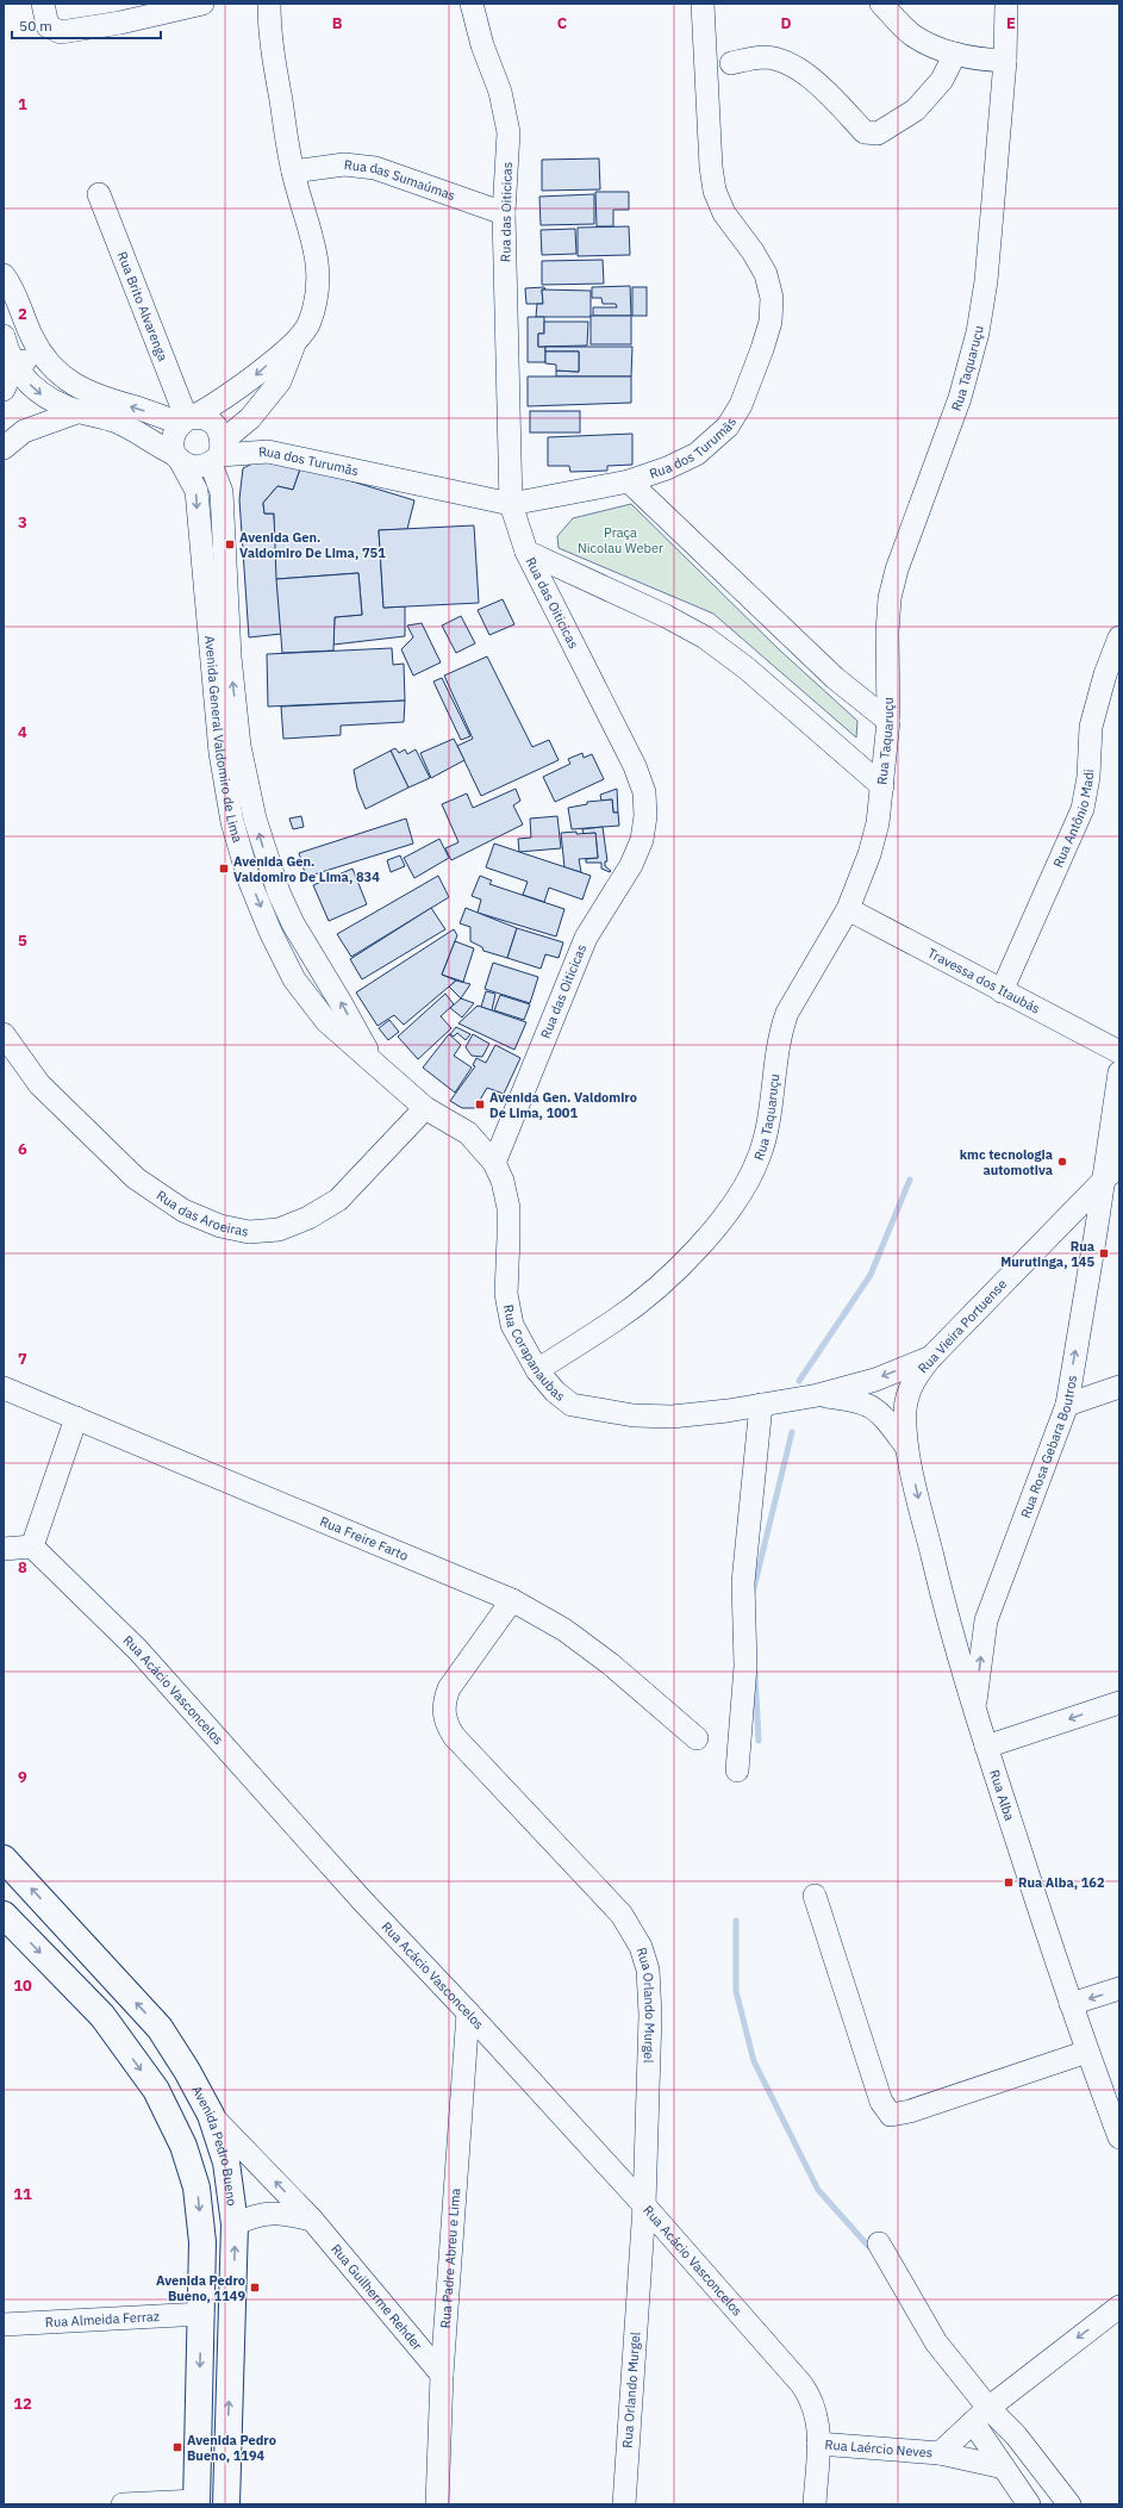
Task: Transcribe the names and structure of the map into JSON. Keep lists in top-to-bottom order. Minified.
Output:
{"streets":{"main road":["Avenida Pedro Bueno"],"street":["Rua das Sumaúmas","Rua das Oiticicas","Rua Brito Alvarenga","Rua Taquaruçu","Rua dos Turumãs","Avenida General Valdomiro de Lima","Rua Antônio Madi","Travessa dos Itaubás","Rua das Aroeiras","Rua Vieira Portuense","Rua Corapanaubas","Rua Rosa Gebara Boutros","Rua Freire Farto","Rua Acácio Vasconcelos","Rua Alba","Rua Orlando Murgel","Rua Padre Abreu e Lima","Rua Guilherme Rehder","Rua Almeida Ferraz","Rua Laércio Neves"]},"crossings":[["Rua das Sumaúmas","Rua das Oiticicas"],["Rua das Oiticicas","Rua dos Turumãs"],["Rua das Oiticicas","Avenida General Valdomiro de Lima"],["Rua das Oiticicas","Rua Corapanaubas"],["Rua Brito Alvarenga","Rua dos Turumãs"],["Rua Brito Alvarenga","Avenida General Valdomiro de Lima"],["Rua Taquaruçu","Travessa dos Itaubás"],["Rua Taquaruçu","Rua Corapanaubas"],["Rua dos Turumãs","Avenida General Valdomiro de Lima"],["Avenida General Valdomiro de Lima","Rua das Aroeiras"],["Avenida General Valdomiro de Lima","Rua Corapanaubas"],["Rua Antônio Madi","Travessa dos Itaubás"],["Rua Vieira Portuense","Rua Corapanaubas"],["Rua Vieira Portuense","Rua Rosa Gebara Boutros"],["Rua Vieira Portuense","Rua Alba"],["Rua Corapanaubas","Rua Alba"],["Rua Rosa Gebara Boutros","Rua Alba"],["Rua Freire Farto","Rua Orlando Murgel"],["Rua Acácio Vasconcelos","Rua Orlando Murgel"],["Rua Acácio Vasconcelos","Rua Padre Abreu e Lima"],["Rua Acácio Vasconcelos","Rua Laércio Neves"],["Avenida Pedro Bueno","Rua Guilherme Rehder"],["Rua Padre Abreu e Lima","Rua Guilherme Rehder"]],"one_way":["Rua Rosa Gebara Boutros","Rua Guilherme Rehder","Rua Laércio Neves"],"parks":["Praça Nicolau Weber"],"places":{"transit":["Avenida Gen. Valdomiro De Lima, 751","Avenida Gen. Valdomiro De Lima, 834","Avenida Gen. Valdomiro De Lima, 1001","Rua Murutinga, 145","Rua Alba, 162","Avenida Pedro Bueno, 1149","Avenida Pedro Bueno, 1194"],"other":["kmc tecnologia automotiva"]},"scale_bar":"50 m","grid":{"columns":["B","C","D","E"],"rows":["1","2","3","4","5","6","7","8","9","10","11","12"]}}
